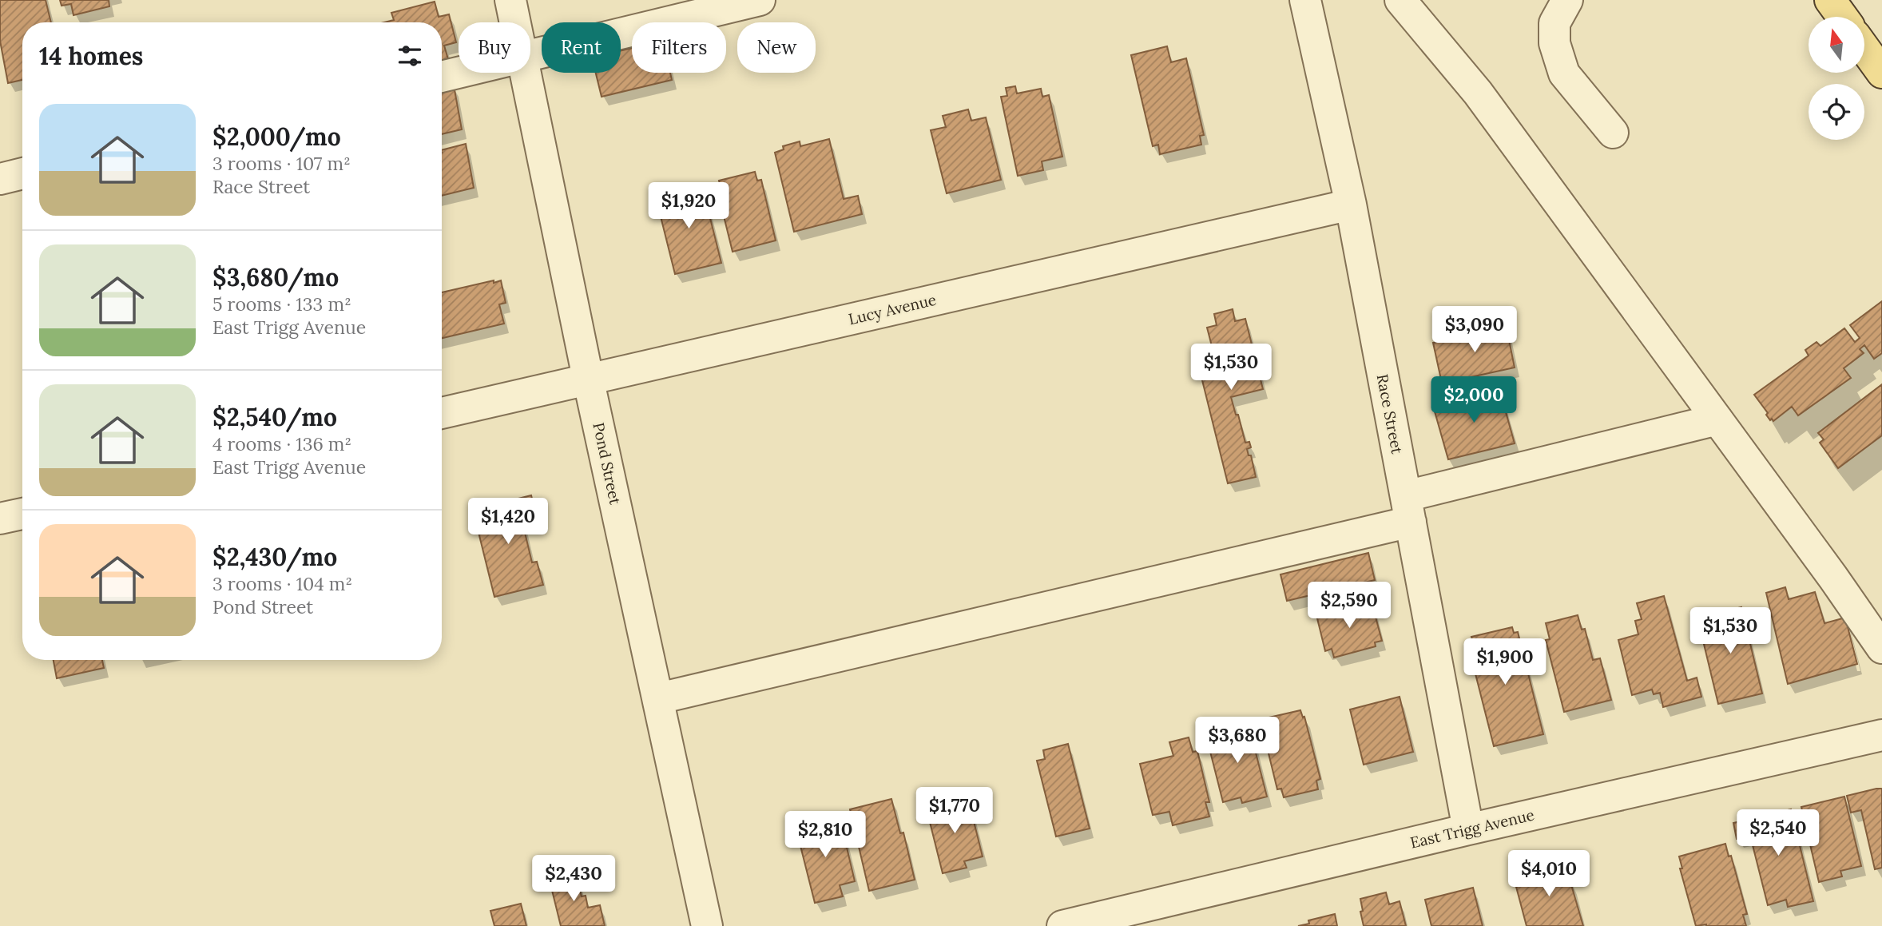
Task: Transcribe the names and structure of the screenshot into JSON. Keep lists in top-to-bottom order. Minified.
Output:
{"streets":{"street":["Lucy Avenue","Race Street","Pond Street","East Trigg Avenue"]},"crossings":[["Lucy Avenue","Race Street"],["Lucy Avenue","Pond Street"],["Race Street","East Trigg Avenue"]],"north":"top","page":{"chip":["Buy","Rent","Filters","New"],"heading":"14 homes","list":[{"name":"$2,000/mo","note":"3 rooms · 107 m² · Race Street"},{"name":"$3,680/mo","note":"5 rooms · 133 m² · East Trigg Avenue"},{"name":"$2,540/mo","note":"4 rooms · 136 m² · East Trigg Avenue"},{"name":"$2,430/mo","note":"3 rooms · 104 m² · Pond Street"}],"price":["$1,920","$3,090","$1,530","$2,000","$1,420","$2,590","$1,530","$1,900","$3,680","$1,770","$2,540","$2,810","$4,010","$2,430"]}}
